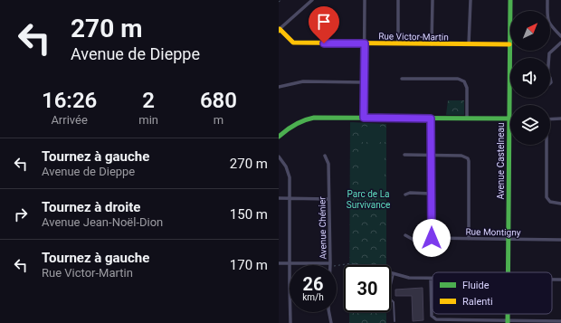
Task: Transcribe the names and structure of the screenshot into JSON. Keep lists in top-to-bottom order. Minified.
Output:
{"streets":{"street":["Rue Victor-Martin","Avenue Castelneau","Avenue Chénier","Rue Montigny"]},"crossings":[["Rue Victor-Martin","Avenue Castelneau"],["Avenue Castelneau","Rue Montigny"]],"parks":["Parc de La Survivance"],"legend":["Fluide","Ralenti"],"north":"top right","page":{"turn":["270 m","Avenue de Dieppe"],"eta":["16:26","Arrivée","2","min","680","m"],"list":[{"name":"Tournez à gauche","note":"Avenue de Dieppe","value":"270 m"},{"name":"Tournez à droite","note":"Avenue Jean-Noël-Dion","value":"150 m"},{"name":"Tournez à gauche","note":"Rue Victor-Martin","value":"170 m"}],"speed":"26 km/h","limit":"30"}}
